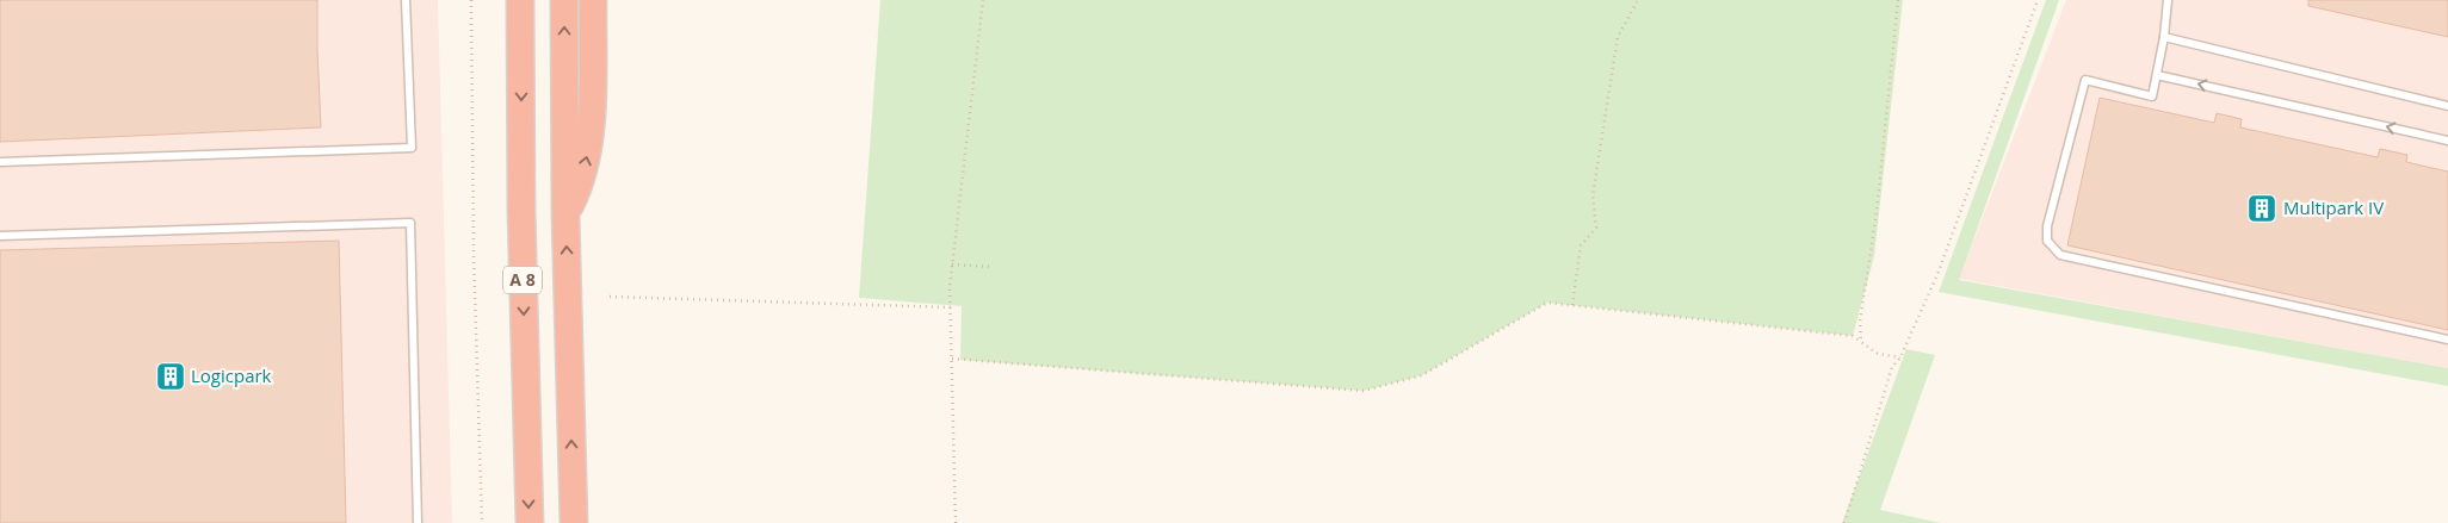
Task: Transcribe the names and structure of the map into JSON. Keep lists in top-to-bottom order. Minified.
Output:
{"streets":{"highway":["A 8"]},"places":{"building":["Multipark IV","Logicpark"]}}
